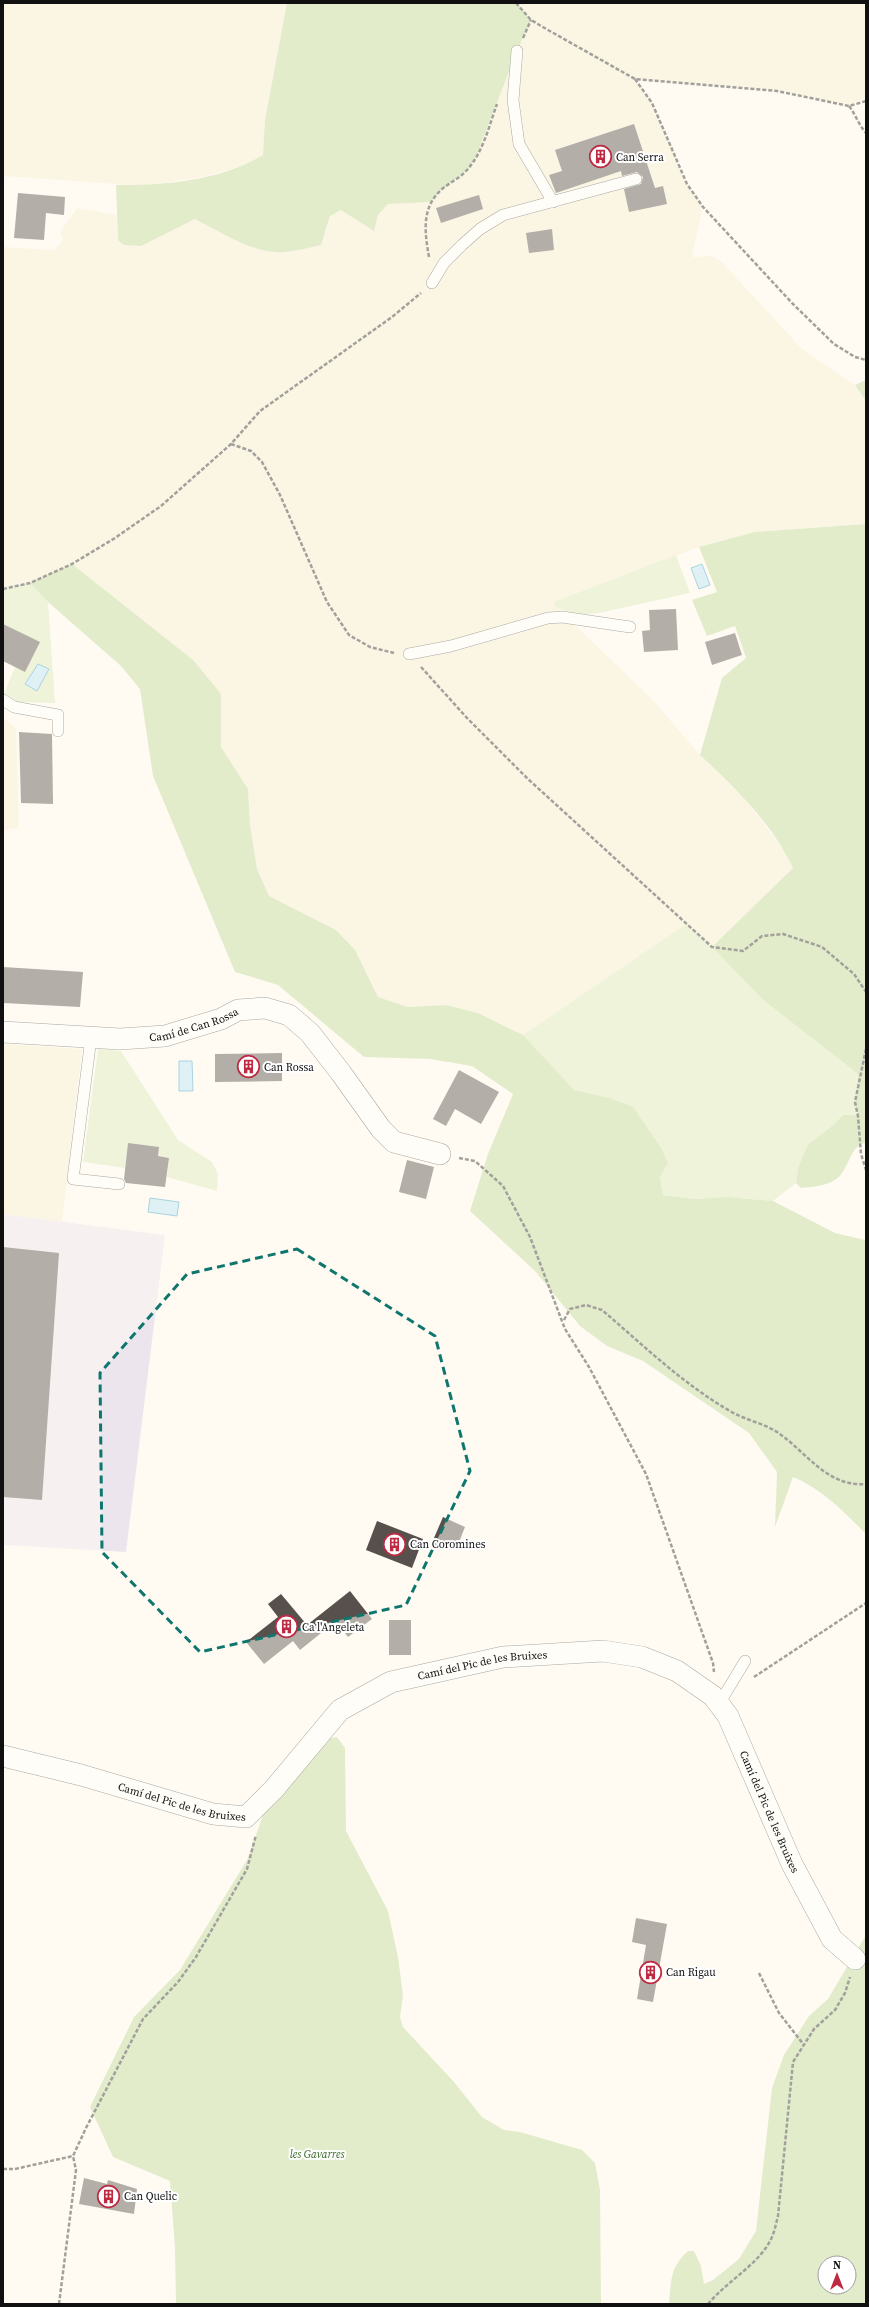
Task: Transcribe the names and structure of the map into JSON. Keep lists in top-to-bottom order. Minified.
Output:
{"streets":{"street":["Camí de Can Rossa","Camí del Pic de les Bruixes"]},"parks":["les Gavarres"],"places":{"building":["Can Serra","Can Rossa","Can Coromines","Ca l'Angeleta","Can Rigau","Can Quelic"]},"north":"top"}
